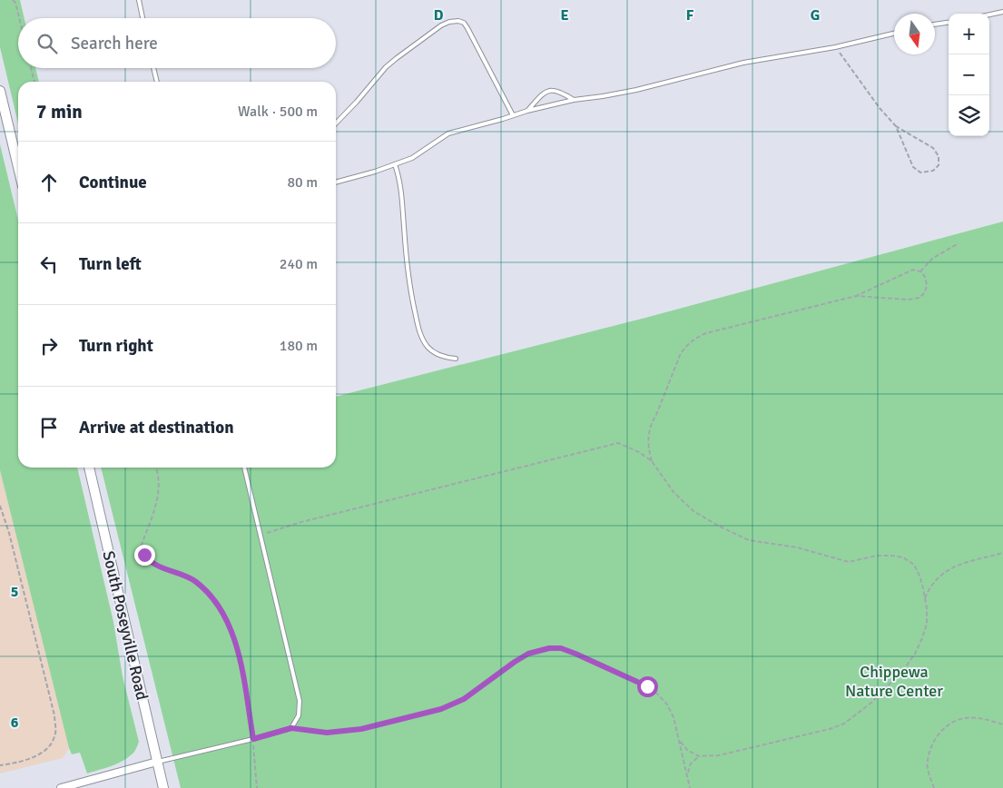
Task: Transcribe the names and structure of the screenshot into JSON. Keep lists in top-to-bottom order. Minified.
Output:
{"streets":{"main road":["South Poseyville Road"]},"parks":["Chippewa Nature Center"],"north":"bottom","page":{"map_buttons":["+","−"],"search":"Search here","heading":["7 min","Walk · 500 m"],"list":[["Continue","80 m"],["Turn left","240 m"],["Turn right","180 m"],"Arrive at destination"]},"grid":{"columns":["D","E","F","G"],"rows":["5","6"]}}
